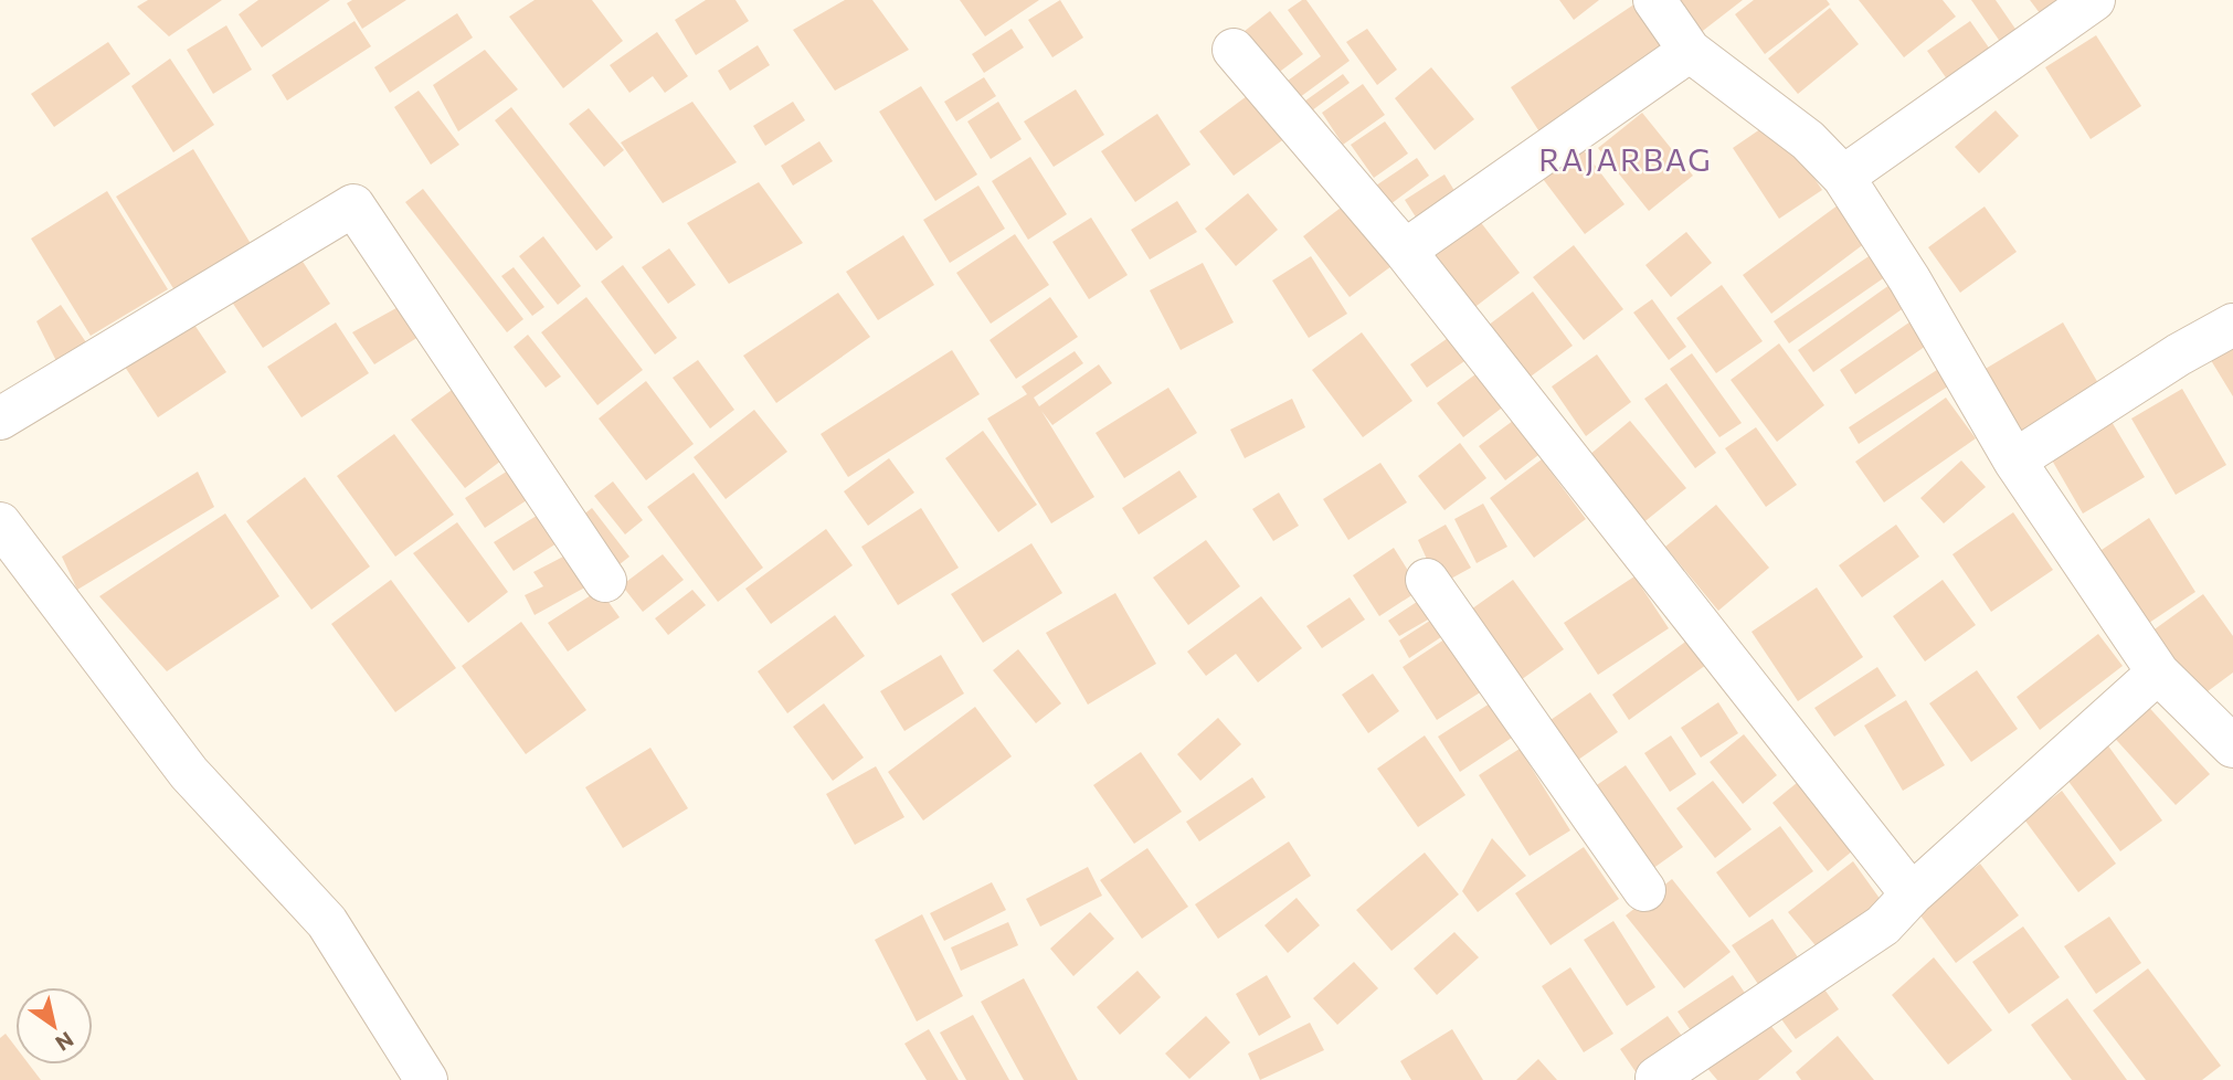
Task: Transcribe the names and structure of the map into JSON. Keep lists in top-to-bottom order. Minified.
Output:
{"districts":["RAJARBAG"],"north":"bottom right"}
